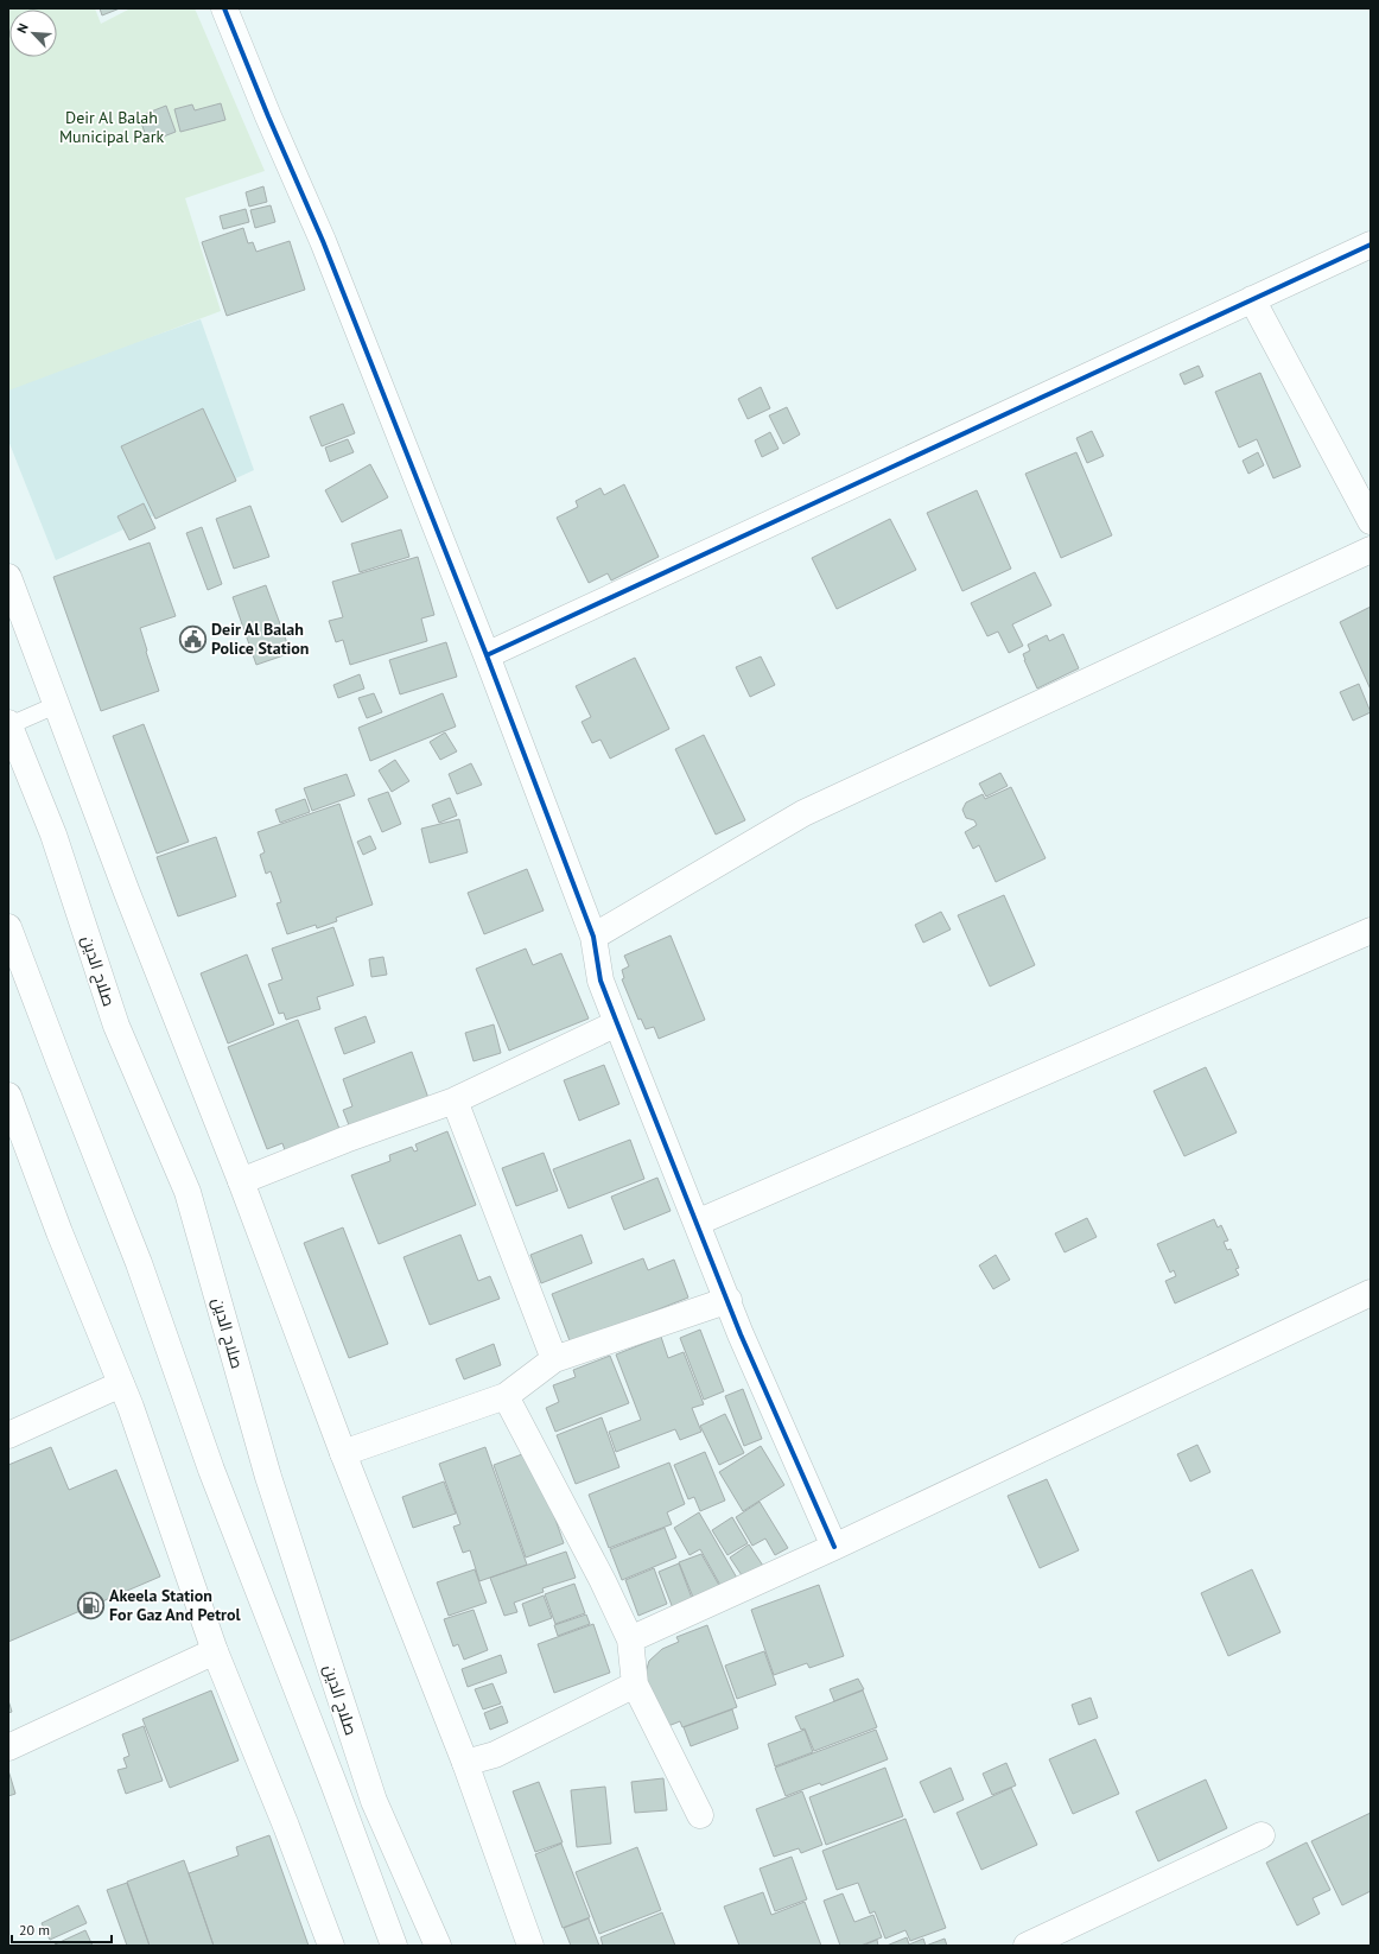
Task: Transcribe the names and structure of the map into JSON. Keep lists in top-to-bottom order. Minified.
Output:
{"streets":{"main road":["صلاح الدين"]},"parks":["Deir Al Balah Municipal Park"],"places":{"public building":["Deir Al Balah Police Station"],"fuel station":["Akeela Station For Gaz And Petrol"]},"scale_bar":"20 m","north":"top left"}
